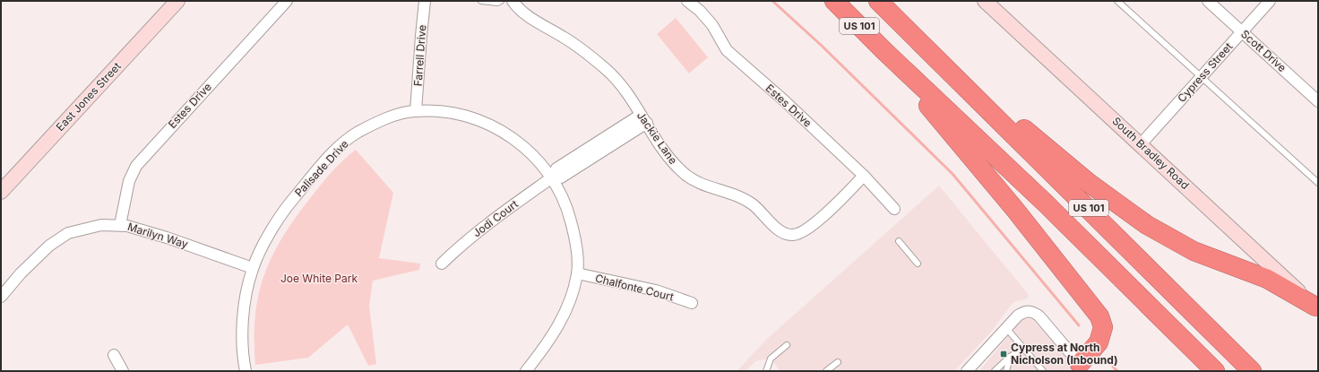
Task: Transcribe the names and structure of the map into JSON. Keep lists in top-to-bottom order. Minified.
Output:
{"streets":{"highway":["US 101"],"street":["Scott Drive","Farrell Drive","Cypress Street","East Jones Street","Estes Drive","Jackie Lane","South Bradley Road","Palisade Drive","Jodi Court","Marilyn Way","Chalfonte Court"]},"crossings":[["Scott Drive","Cypress Street"],["Farrell Drive","Palisade Drive"],["Cypress Street","South Bradley Road"],["Estes Drive","Jackie Lane"],["Estes Drive","Marilyn Way"],["Jackie Lane","Jodi Court"],["Palisade Drive","Jodi Court"],["Palisade Drive","Marilyn Way"],["Palisade Drive","Chalfonte Court"]],"parks":["Joe White Park"],"places":{"transit":["Cypress at North Nicholson (Inbound)"]}}
